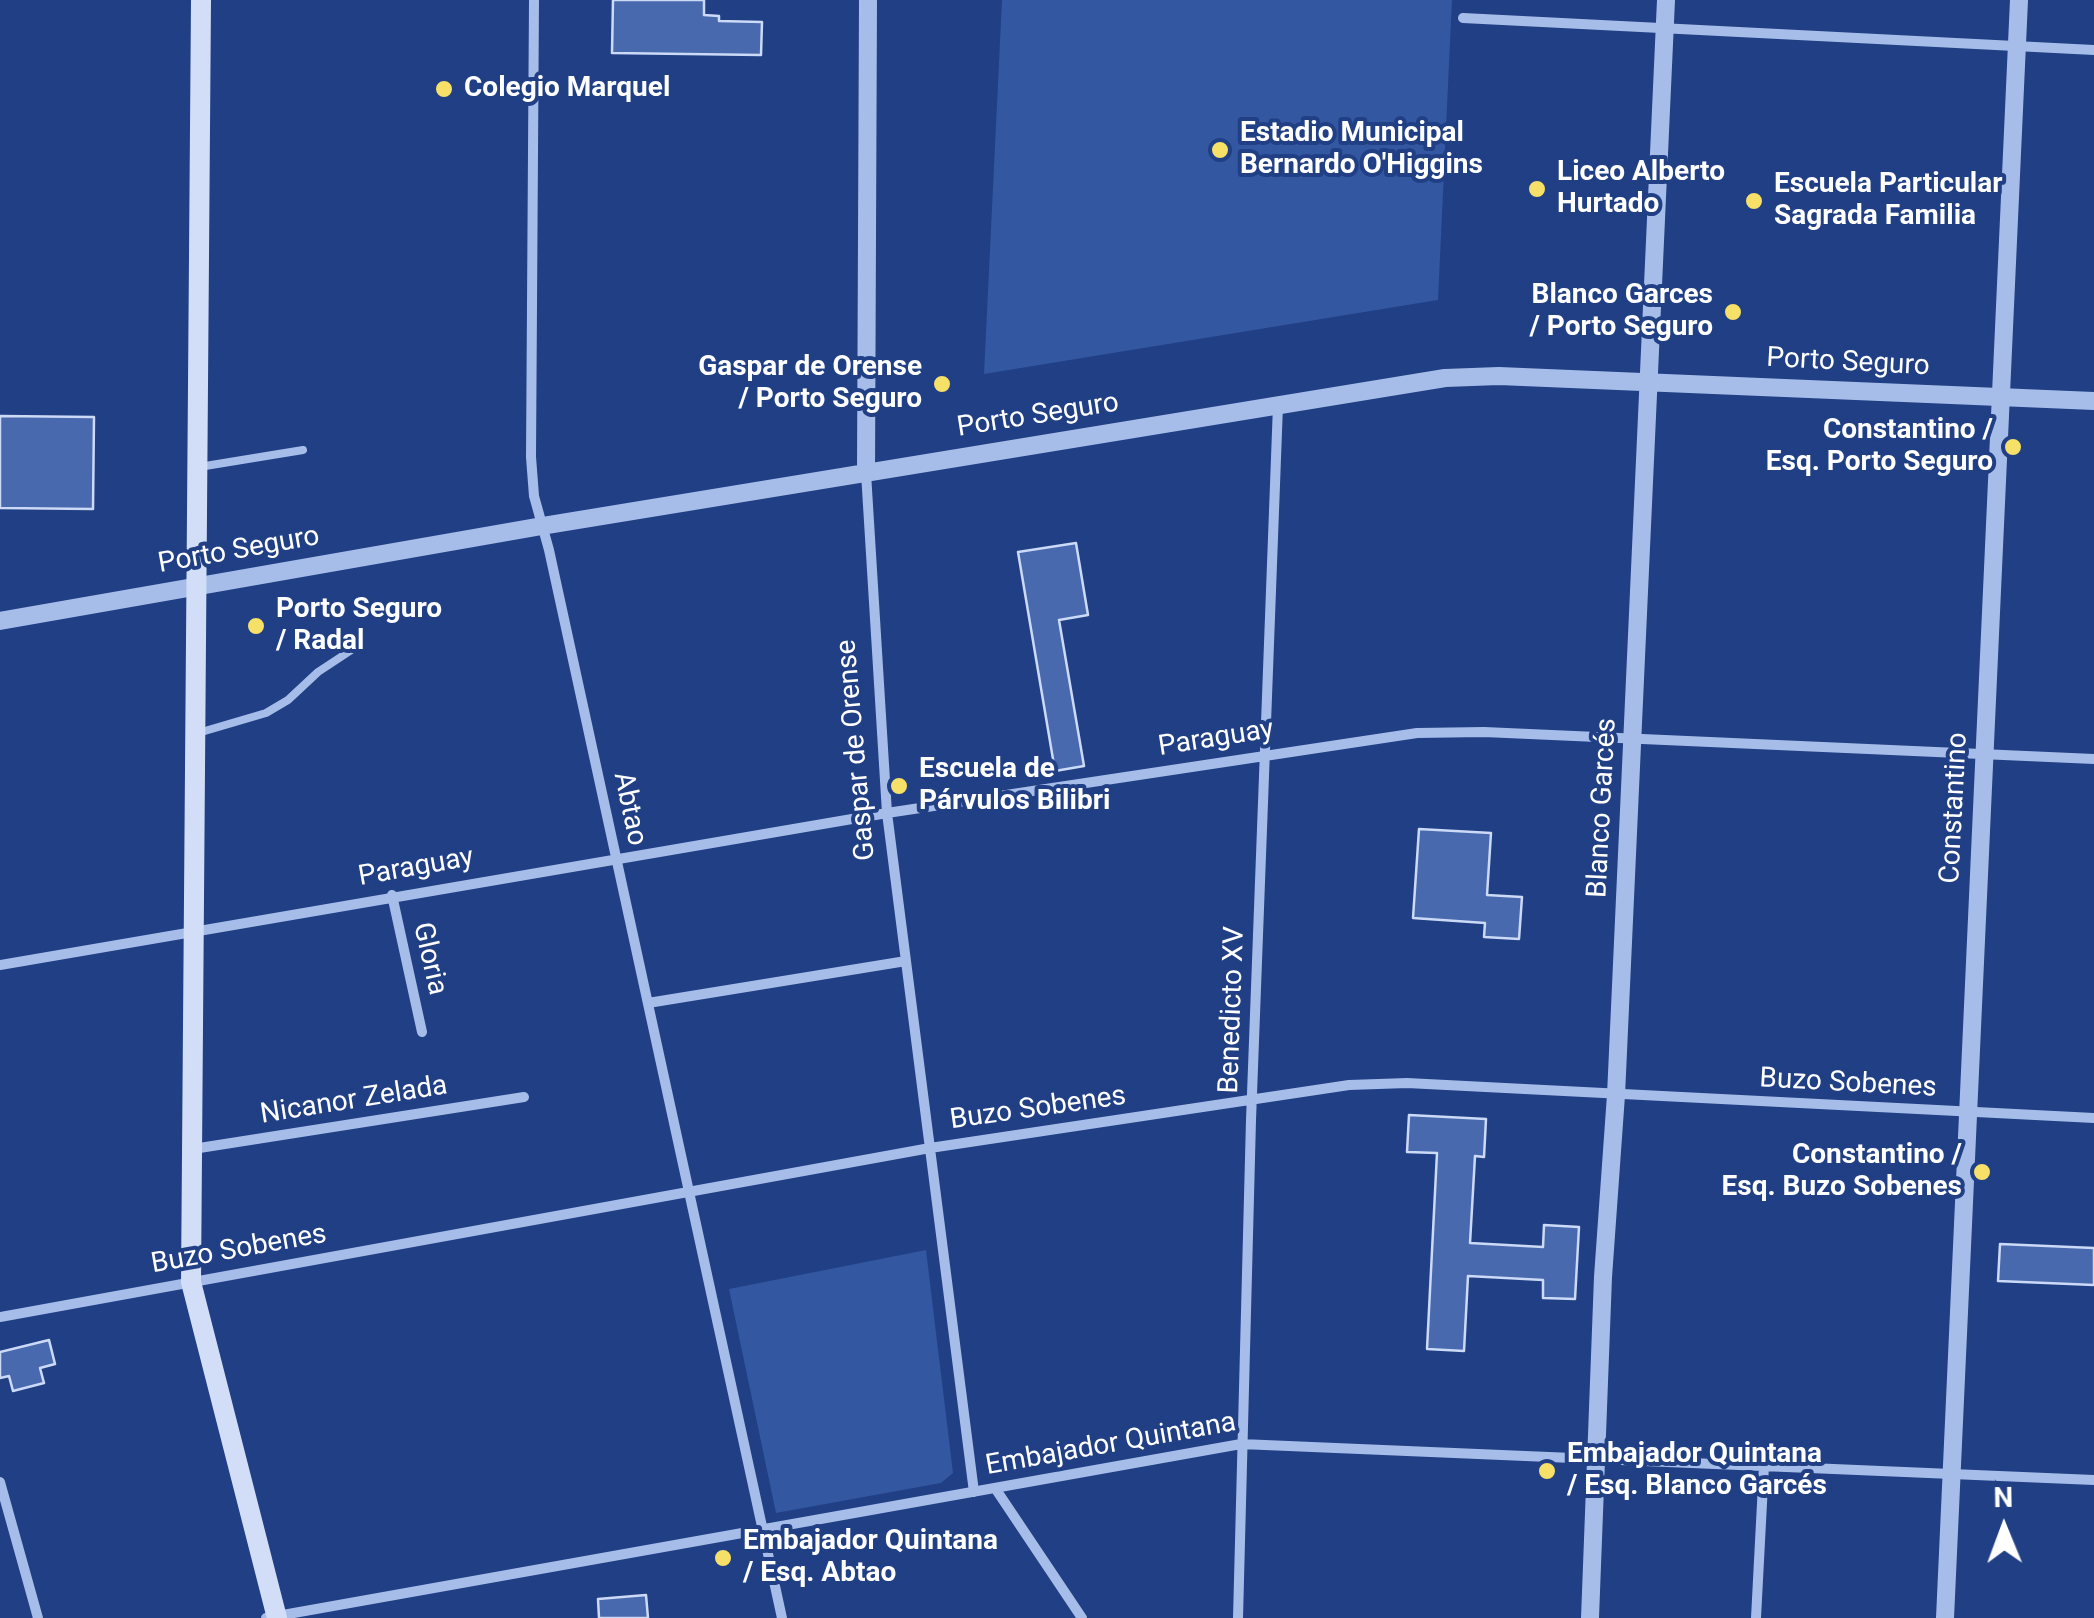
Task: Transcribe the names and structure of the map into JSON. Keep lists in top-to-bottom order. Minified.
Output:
{"streets":{"street":["Porto Seguro","Paraguay","Gaspar de Orense","Blanco Garcés","Constantino","Abtao","Gloria","Benedicto XV","Buzo Sobenes","Nicanor Zelada","Embajador Quintana"]},"crossings":[["Porto Seguro","Gaspar de Orense"],["Porto Seguro","Blanco Garcés"],["Porto Seguro","Constantino"],["Porto Seguro","Abtao"],["Porto Seguro","Benedicto XV"],["Paraguay","Gaspar de Orense"],["Paraguay","Blanco Garcés"],["Paraguay","Constantino"],["Paraguay","Abtao"],["Paraguay","Gloria"],["Paraguay","Benedicto XV"],["Gaspar de Orense","Buzo Sobenes"],["Gaspar de Orense","Embajador Quintana"],["Blanco Garcés","Buzo Sobenes"],["Blanco Garcés","Embajador Quintana"],["Constantino","Buzo Sobenes"],["Constantino","Embajador Quintana"],["Abtao","Buzo Sobenes"],["Abtao","Embajador Quintana"],["Benedicto XV","Buzo Sobenes"],["Benedicto XV","Embajador Quintana"]],"places":["Colegio Marquel","Estadio Municipal Bernardo O'Higgins","Liceo Alberto Hurtado","Escuela Particular Sagrada Familia","Blanco Garces / Porto Seguro","Gaspar de Orense / Porto Seguro","Constantino / Esq. Porto Seguro","Porto Seguro / Radal","Escuela de Párvulos Bilibri","Constantino / Esq. Buzo Sobenes","Embajador Quintana / Esq. Blanco Garcés","Embajador Quintana / Esq. Abtao"],"north":"top"}
